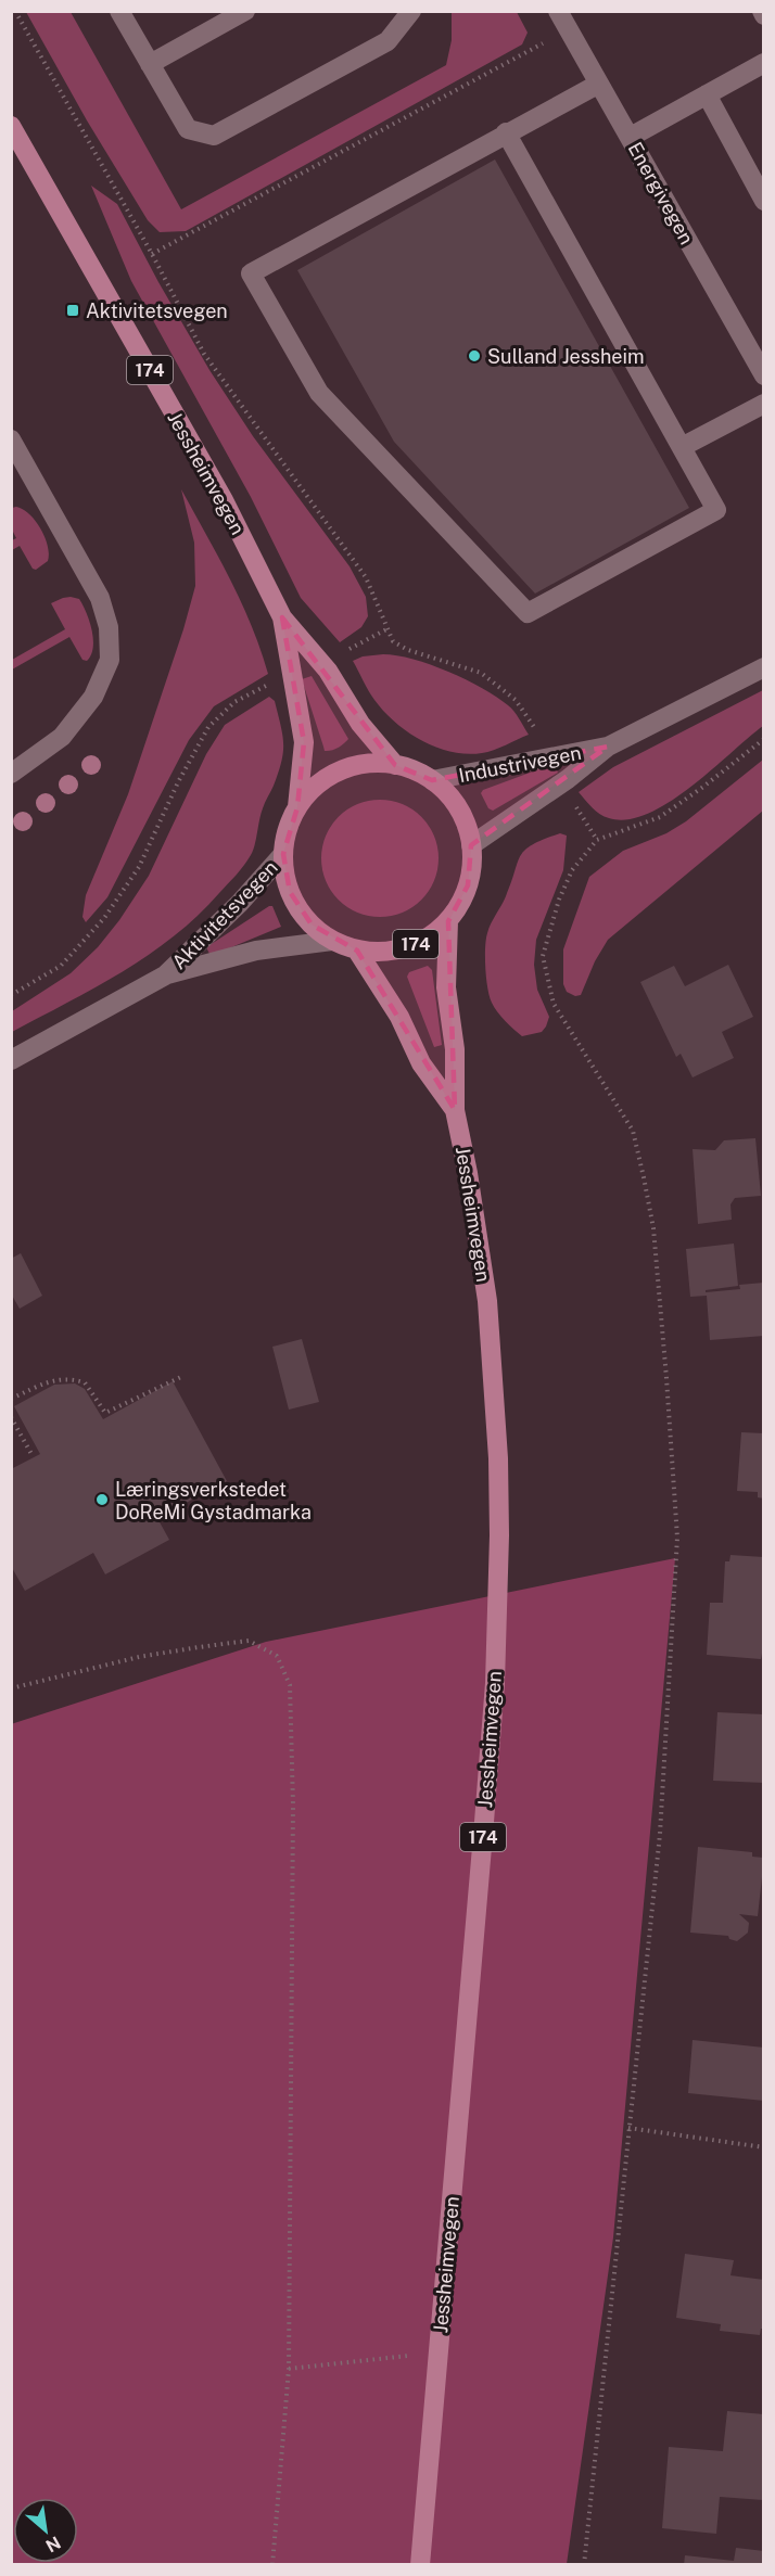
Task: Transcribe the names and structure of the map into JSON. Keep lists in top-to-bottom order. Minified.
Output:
{"streets":{"main road":["174","Jessheimvegen"],"street":["Energivegen","Industrivegen","Aktivitetsvegen"]},"crossings":[["174","Jessheimvegen"],["174","Industrivegen"],["174","Aktivitetsvegen"],["Jessheimvegen","Industrivegen"],["Jessheimvegen","Aktivitetsvegen"],["Industrivegen","Aktivitetsvegen"]],"places":{"transit":["Aktivitetsvegen"],"other":["Sulland Jessheim","Læringsverkstedet DoReMi Gystadmarka"]},"north":"bottom right"}
